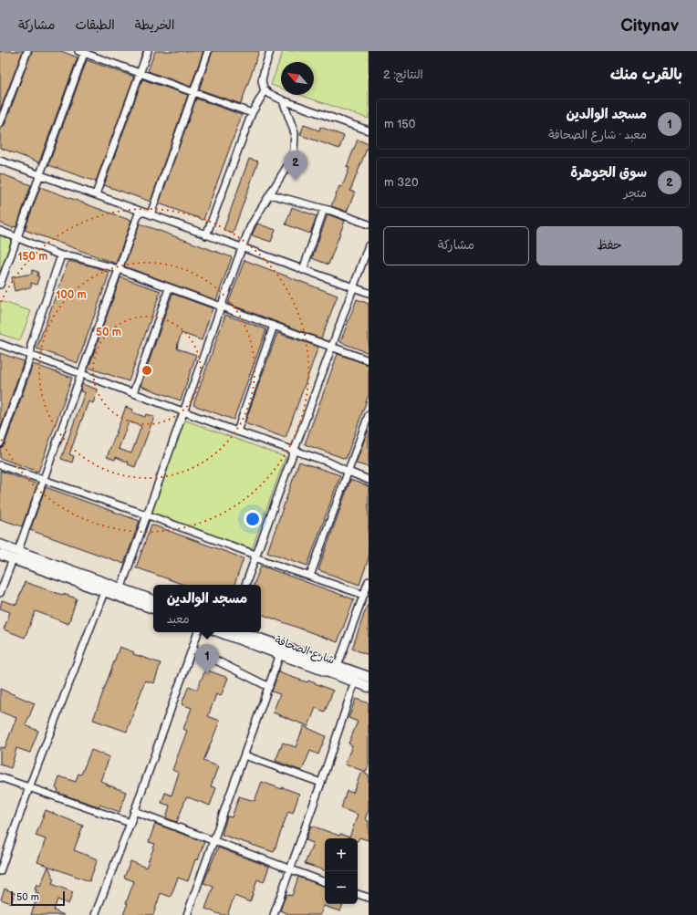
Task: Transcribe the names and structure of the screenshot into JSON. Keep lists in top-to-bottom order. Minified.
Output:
{"streets":{"main road":["شارع الصحافة"]},"scale_bar":"50 m","north":"top left","page":{"header":"Citynav","nav":["الخريطة","الطبقات","مشاركة"],"heading":["بالقرب منك","النتائج: 2"],"list":[{"mark":"1","name":"مسجد الوالدين","note":"معبد · شارع الصحافة","value":"150 m"},{"mark":"2","name":"سوق الجوهرة","note":"متجر","value":"320 m"}],"pins":["2","1"],"buttons":["حفظ","مشاركة"],"popup":["مسجد الوالدين","معبد"],"map_buttons":["+","−"],"scale":"50 m"},"rings":["150 m","100 m","50 m"]}
